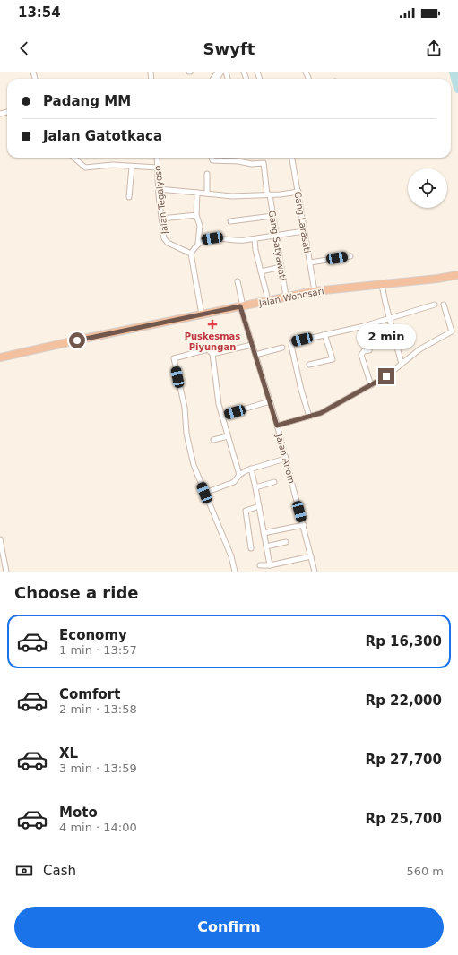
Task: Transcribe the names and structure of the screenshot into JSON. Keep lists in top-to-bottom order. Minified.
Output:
{"streets":{"highway":["Jalan Wonosari"],"street":["Jalan Tegalyoso","Gang Larasati","Gang Satyawati","Jalan Anom"]},"crossings":[["Gang Larasati","Jalan Wonosari"],["Gang Satyawati","Jalan Wonosari"],["Jalan Wonosari","Jalan Anom"]],"places":{"health":["Puskesmas Piyungan"]},"page":{"status":"13:54","header":"Swyft","banner":["Padang MM","Jalan Gatotkaca"],"bubble":"2 min","heading":"Choose a ride","list":[{"name":"Economy","note":"1 min · 13:57","value":"Rp 16,300"},{"name":"Comfort","note":"2 min · 13:58","value":"Rp 22,000"},{"name":"XL","note":"3 min · 13:59","value":"Rp 27,700"},{"name":"Moto","note":"4 min · 14:00","value":"Rp 25,700"}],"pay":["Cash","560 m"],"buttons":"Confirm"}}
